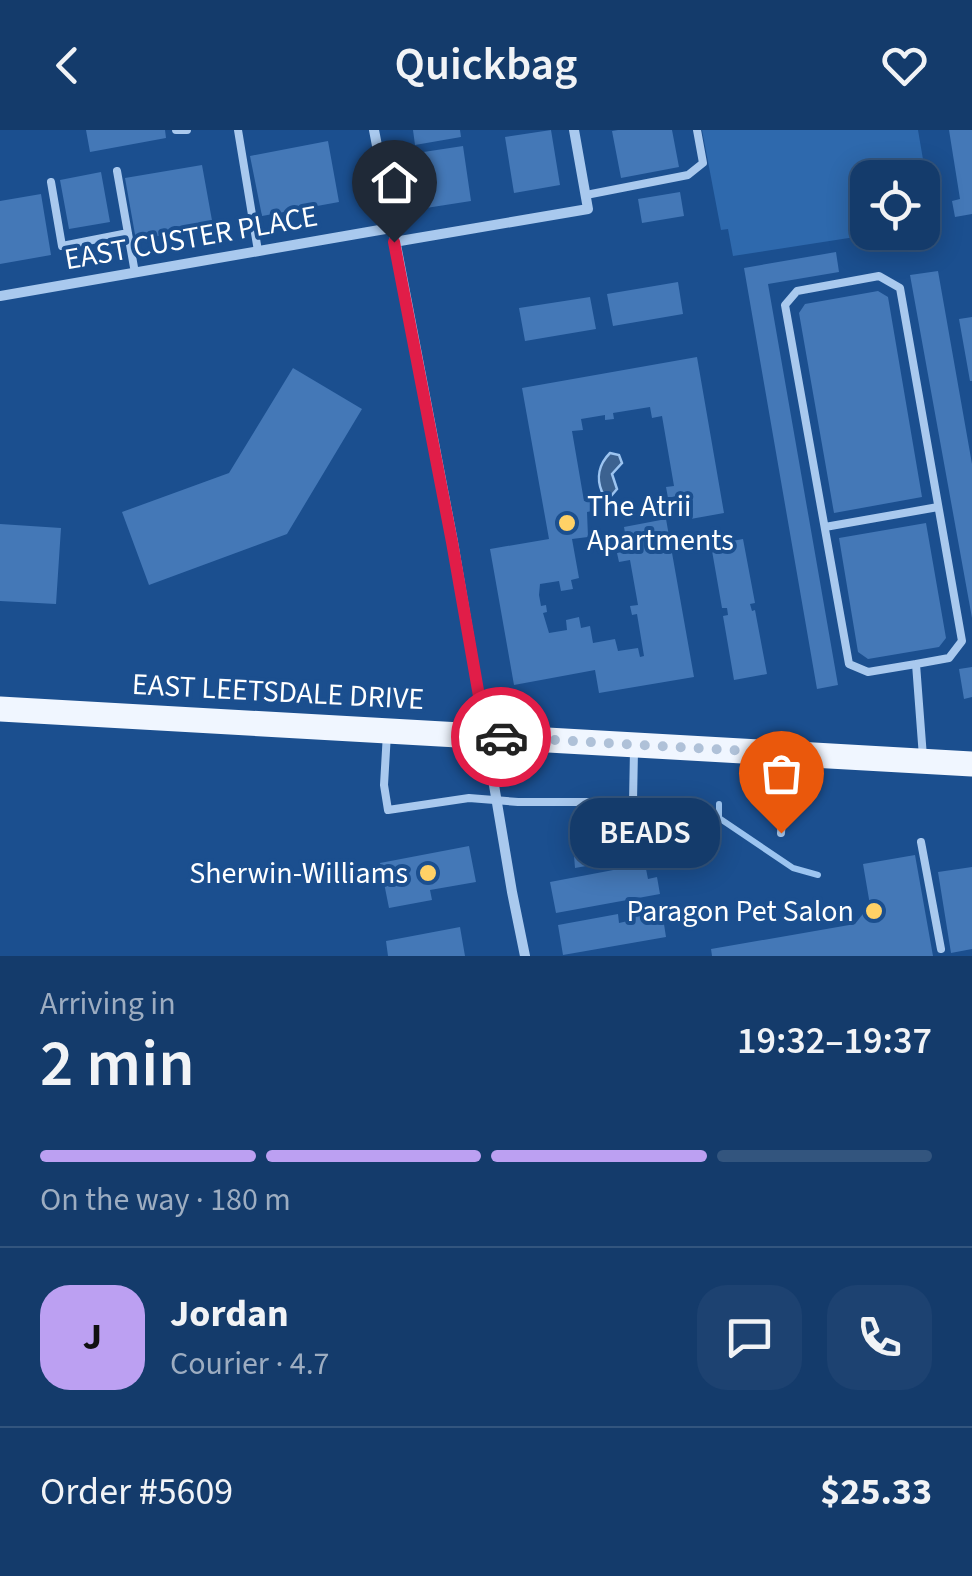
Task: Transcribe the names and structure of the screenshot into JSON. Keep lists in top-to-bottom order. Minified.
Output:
{"streets":{"main road":["EAST LEETSDALE DRIVE"],"street":["EAST CUSTER PLACE"]},"places":["The Atrii Apartments","BEADS","Sherwin-Williams","Paragon Pet Salon"],"page":{"header":"Quickbag","bubble":"BEADS","heading":["2 min","Arriving in","19:32–19:37"],"panel":["Jordan","Courier · 4.7","Order #5609","$25.33"],"bar":"On the way · 180 m","round":"J"}}
